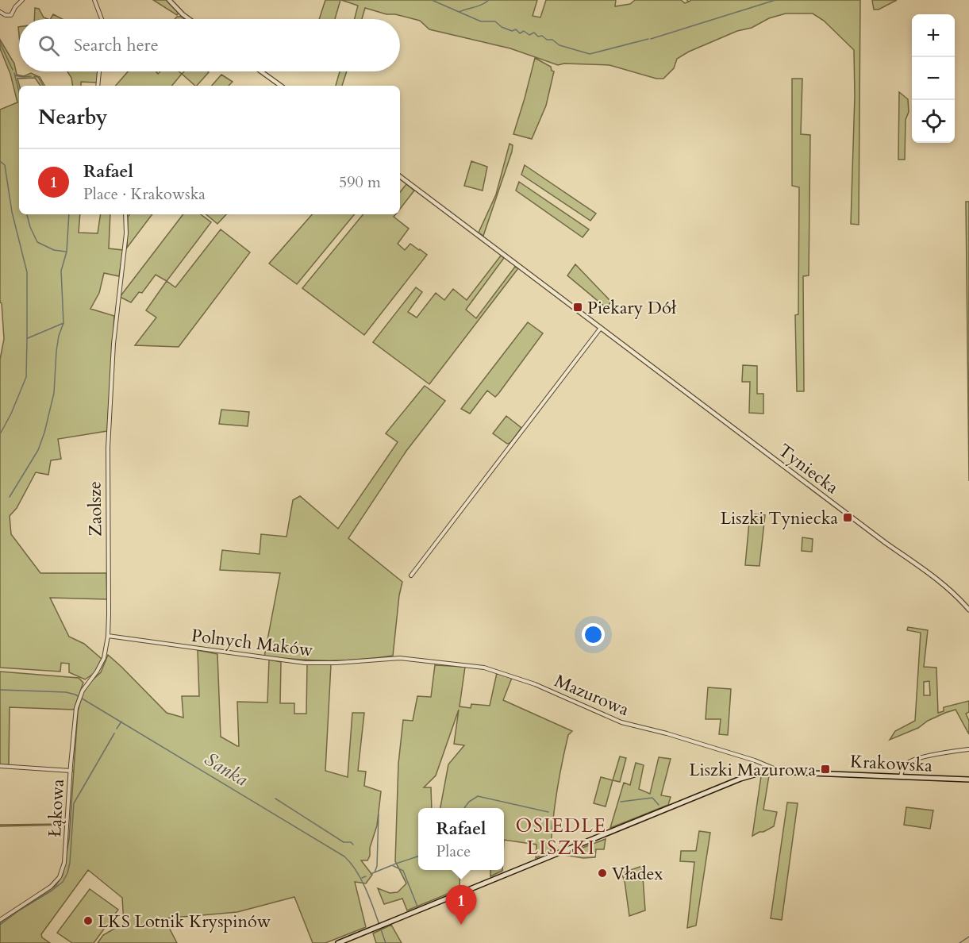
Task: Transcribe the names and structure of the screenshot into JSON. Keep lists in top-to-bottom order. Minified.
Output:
{"streets":{"main road":["Krakowska"],"street":["Tyniecka","Zaolsze","Polnych Maków","Mazurowa","Łąkowa"]},"crossings":[["Zaolsze","Polnych Maków"],["Zaolsze","Łąkowa"],["Polnych Maków","Mazurowa"],["Mazurowa","Krakowska"]],"districts":["OSIEDLE LISZKI"],"water":["Sanka"],"places":{"transit":["Piekary Dół","Liszki Tyniecka","Liszki Mazurowa"],"other":["Vładex","LKS Lotnik Kryspinów"]},"page":{"map_buttons":["+","−"],"search":"Search here","heading":"Nearby","list":[{"mark":"1","name":"Rafael","note":"Place · Krakowska","value":"590 m"}],"popup":["Rafael","Place"],"pins":"1"}}
